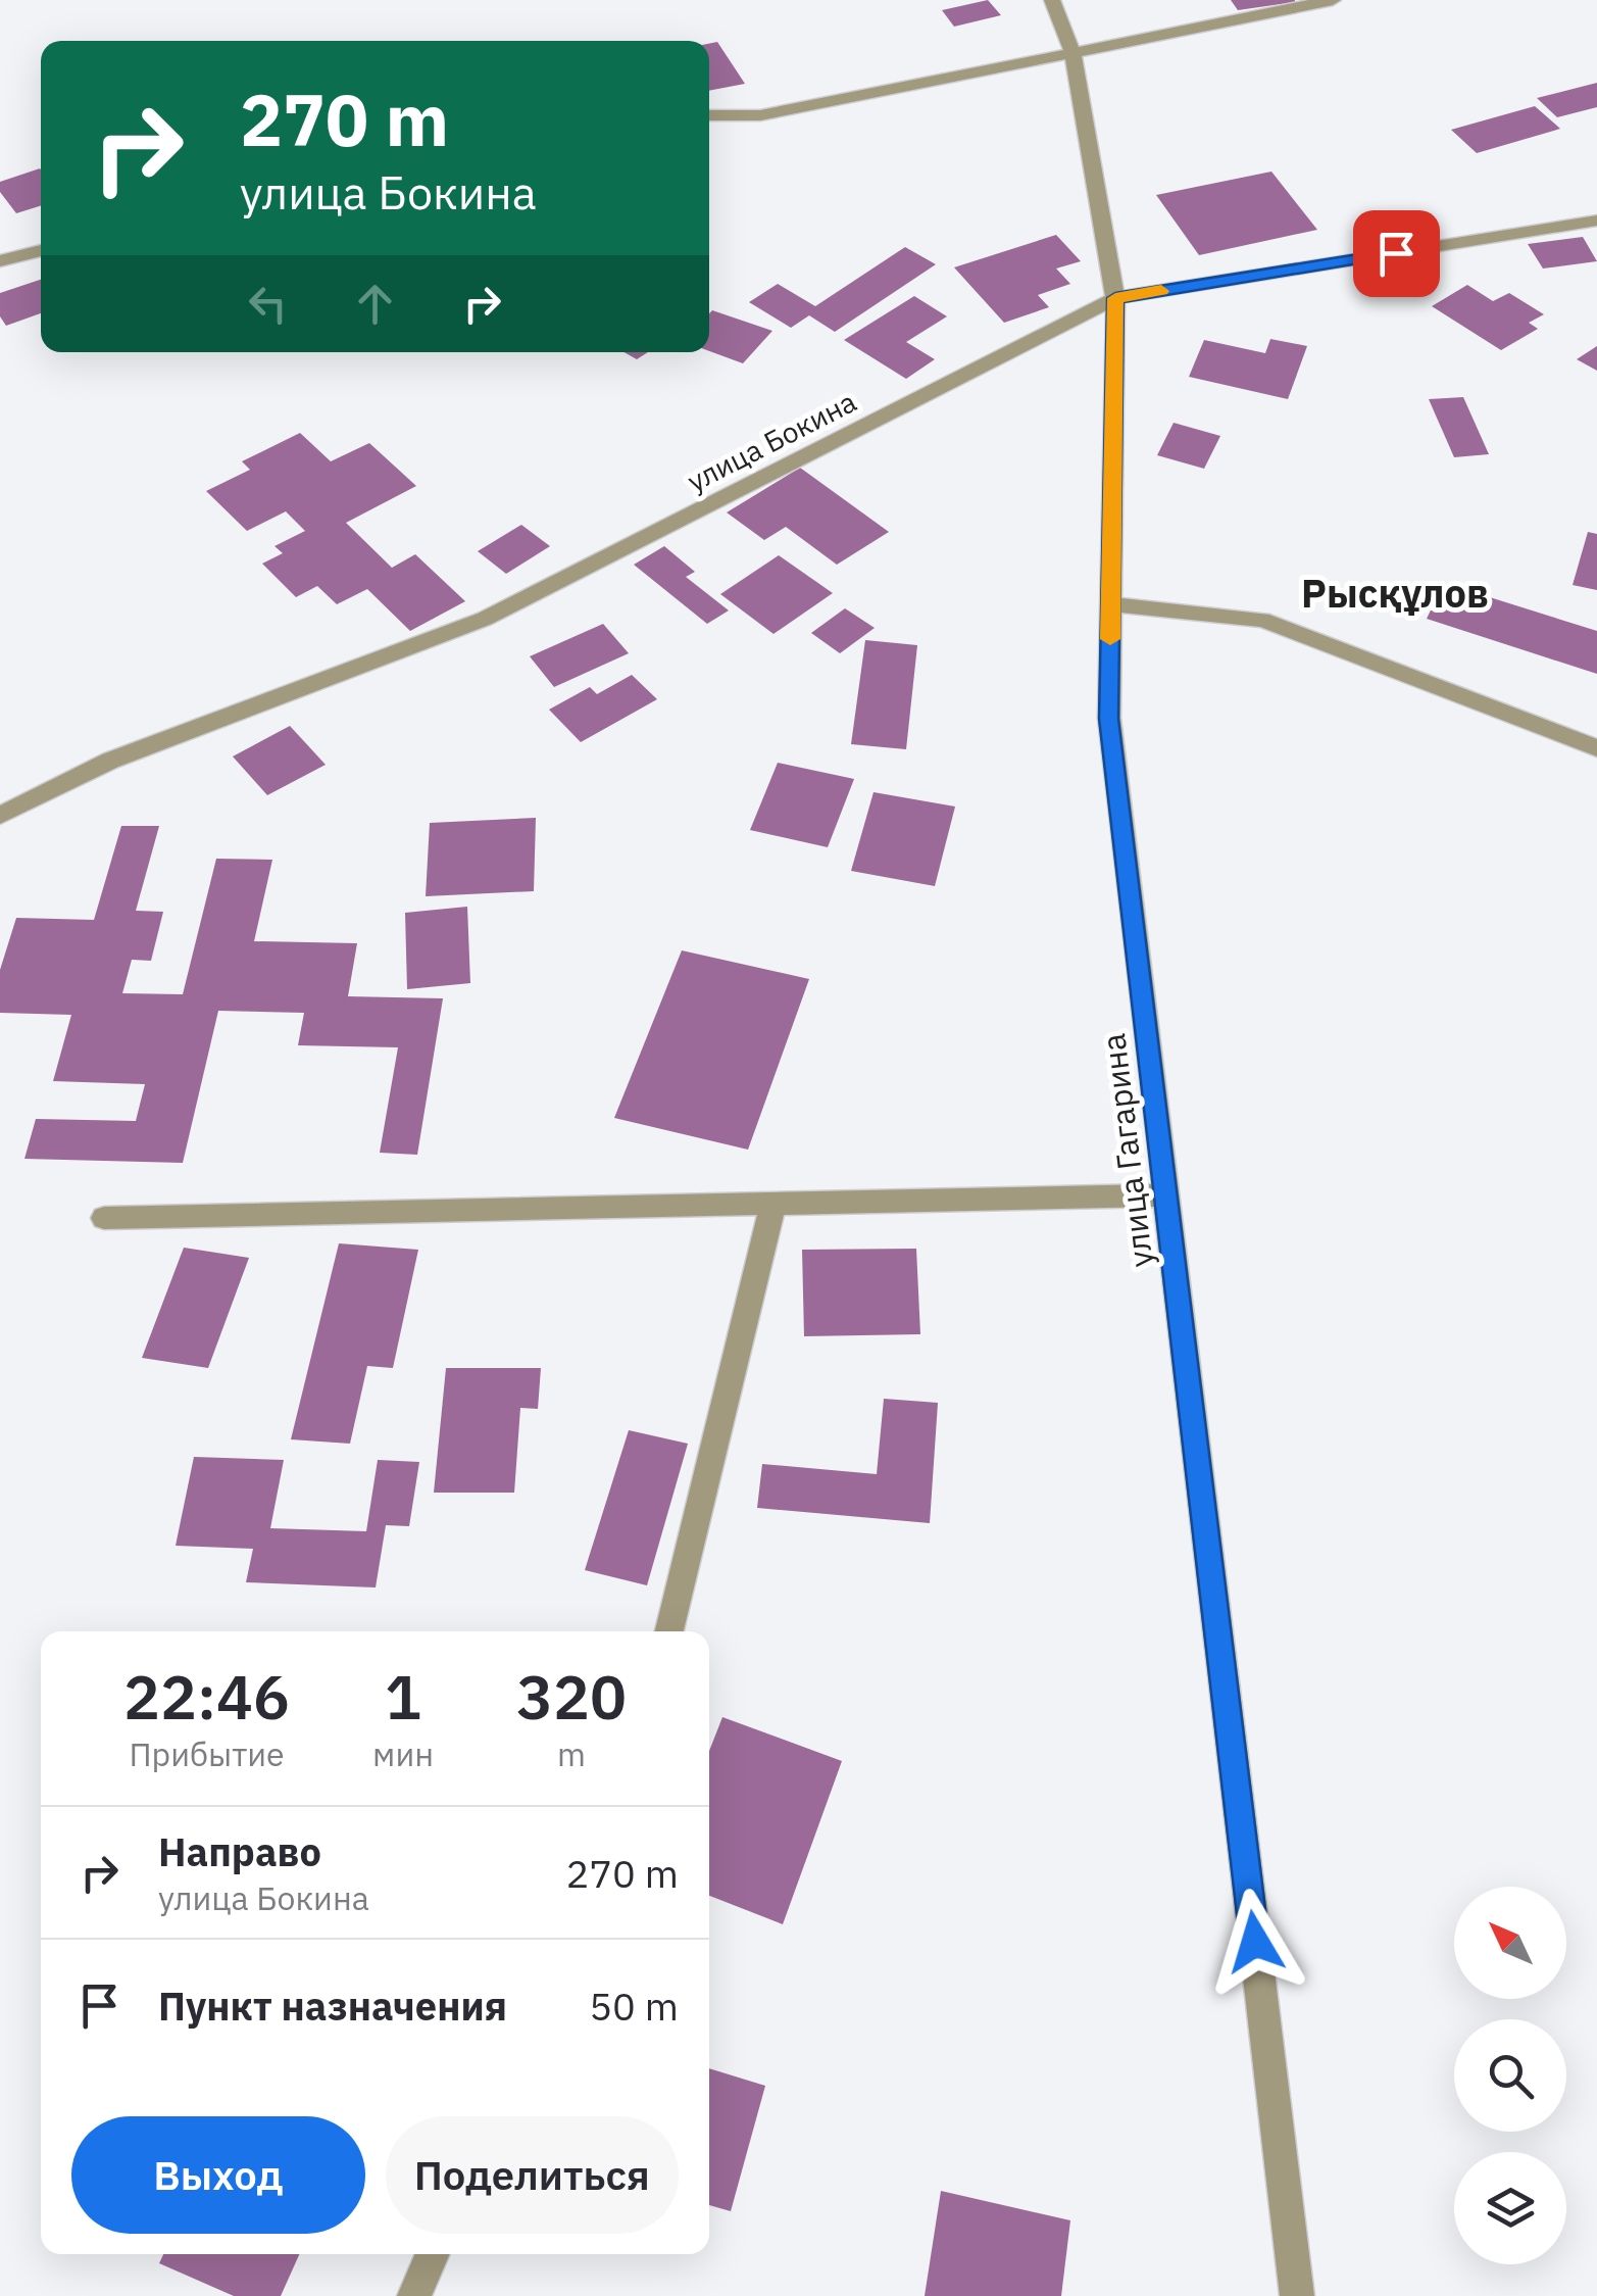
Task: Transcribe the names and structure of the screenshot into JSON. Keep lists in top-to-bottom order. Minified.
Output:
{"streets":{"street":["улица Бокина","улица Гагарина"]},"crossings":[["улица Бокина","улица Гагарина"]],"districts":["Рысқұлов"],"north":"top left","page":{"turn":["270 m","улица Бокина"],"eta":["22:46","Прибытие","1","мин","320","m"],"list":[{"name":"Направо","note":"улица Бокина","value":"270 m"},{"name":"Пункт назначения","value":"50 m"}],"buttons":["Выход","Поделиться"]}}
